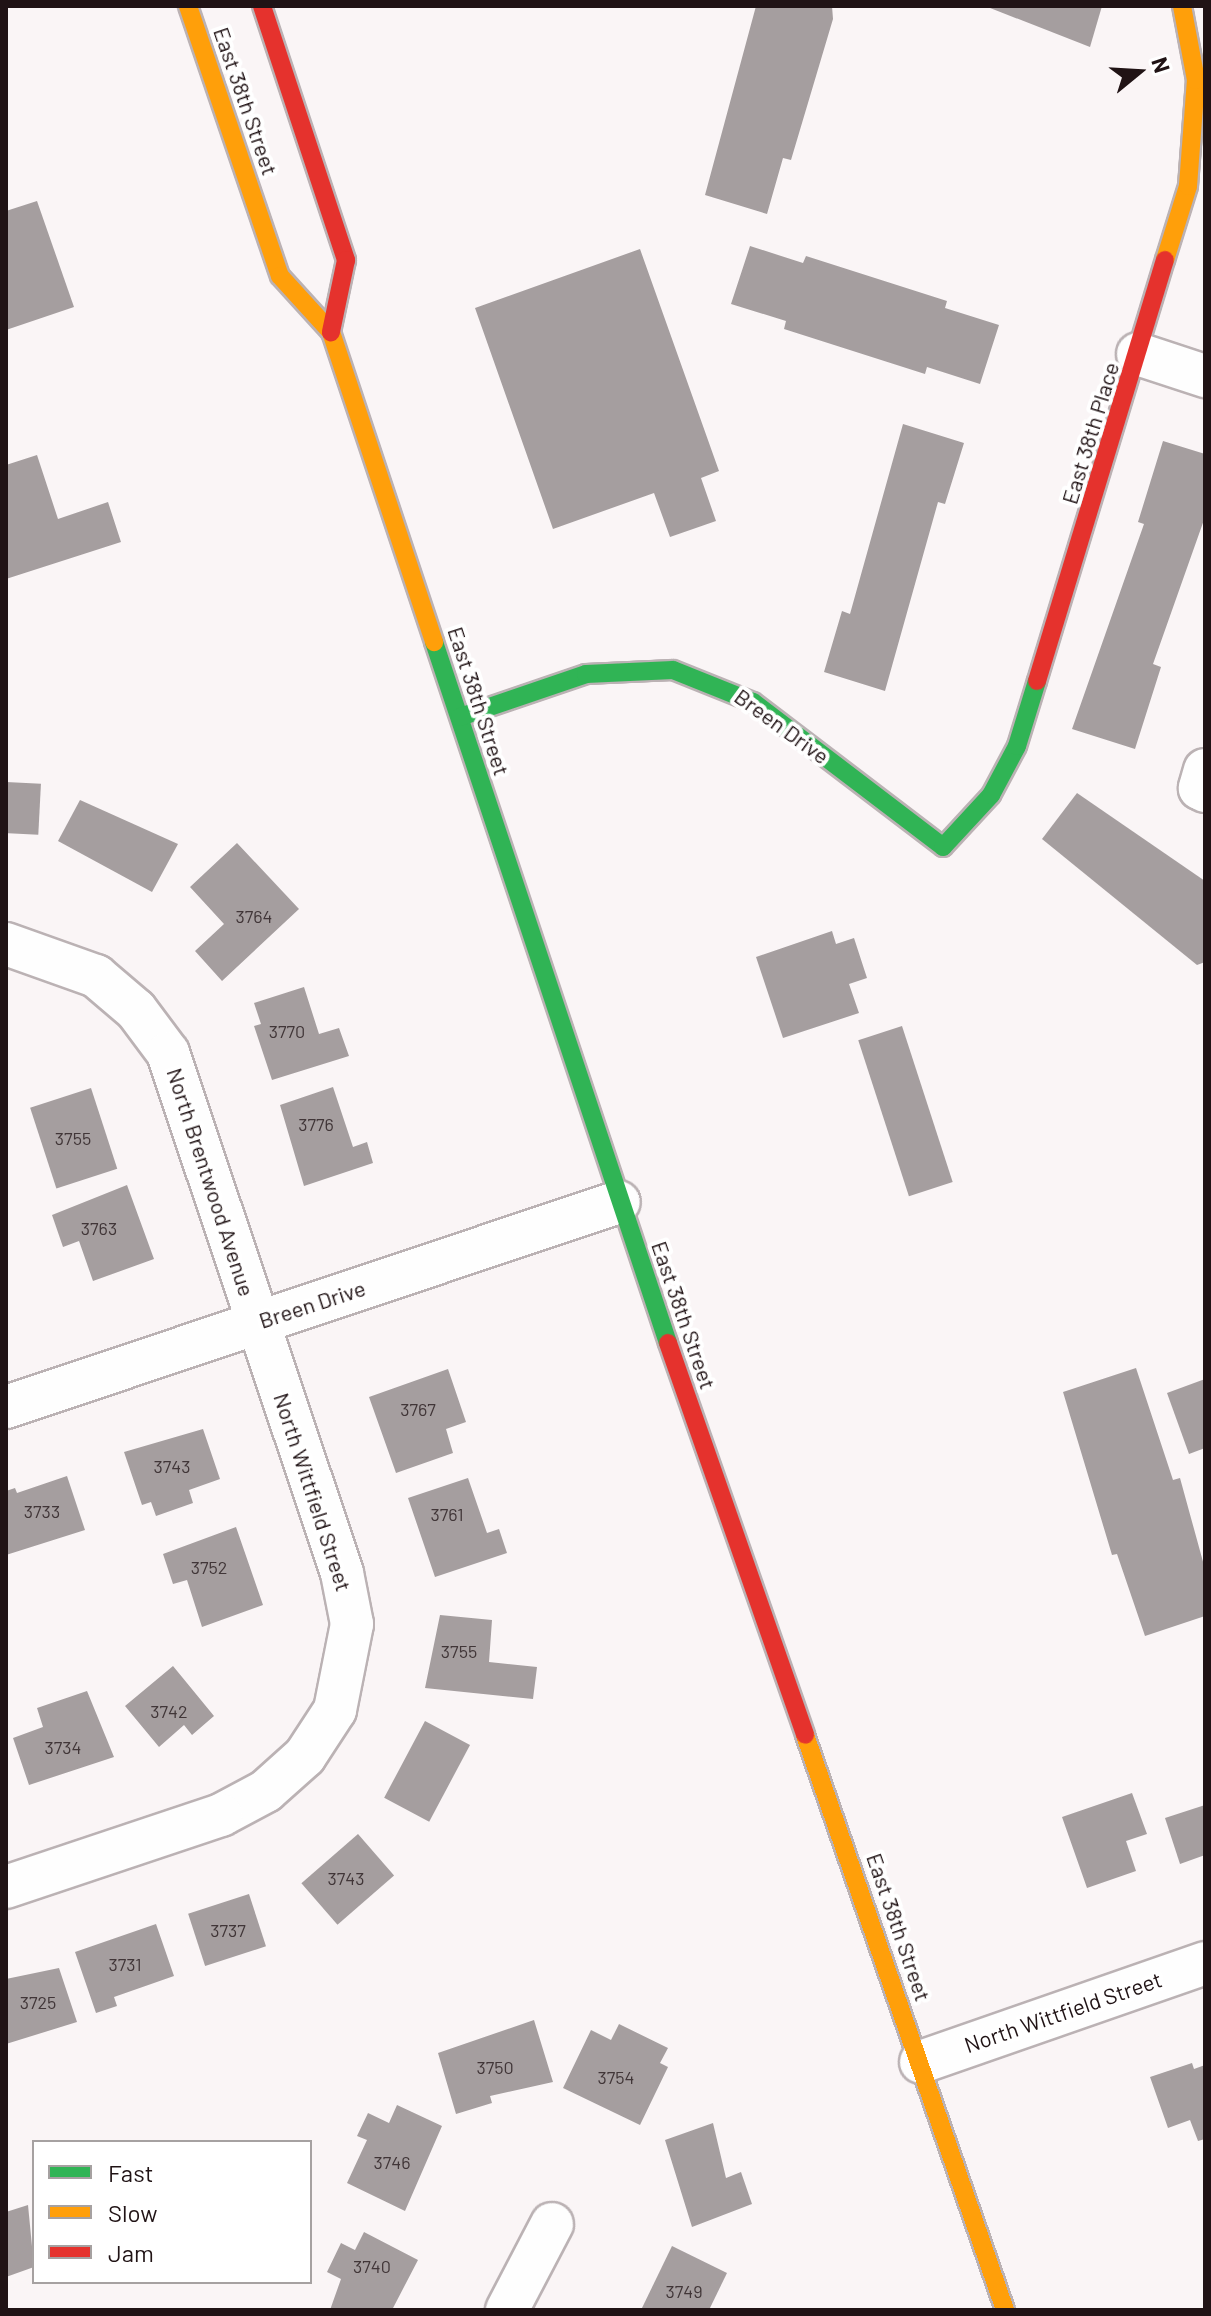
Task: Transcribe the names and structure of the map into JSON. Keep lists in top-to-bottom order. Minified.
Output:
{"streets":{"main road":["East 38th Street","East 38th Place","Breen Drive"],"street":["North Brentwood Avenue","North Wittfield Street"]},"crossings":[["East 38th Street","Breen Drive"],["East 38th Street","North Wittfield Street"],["East 38th Place","Breen Drive"],["Breen Drive","North Brentwood Avenue"],["Breen Drive","North Wittfield Street"],["North Brentwood Avenue","North Wittfield Street"]],"house_numbers":["3764","3770","3776","3755","3763","3767","3743","3733","3761","3752","3755","3742","3734","3743","3737","3731","3725","3750","3754","3746","3740","3749"],"legend":["Fast","Slow","Jam"],"north":"right"}
